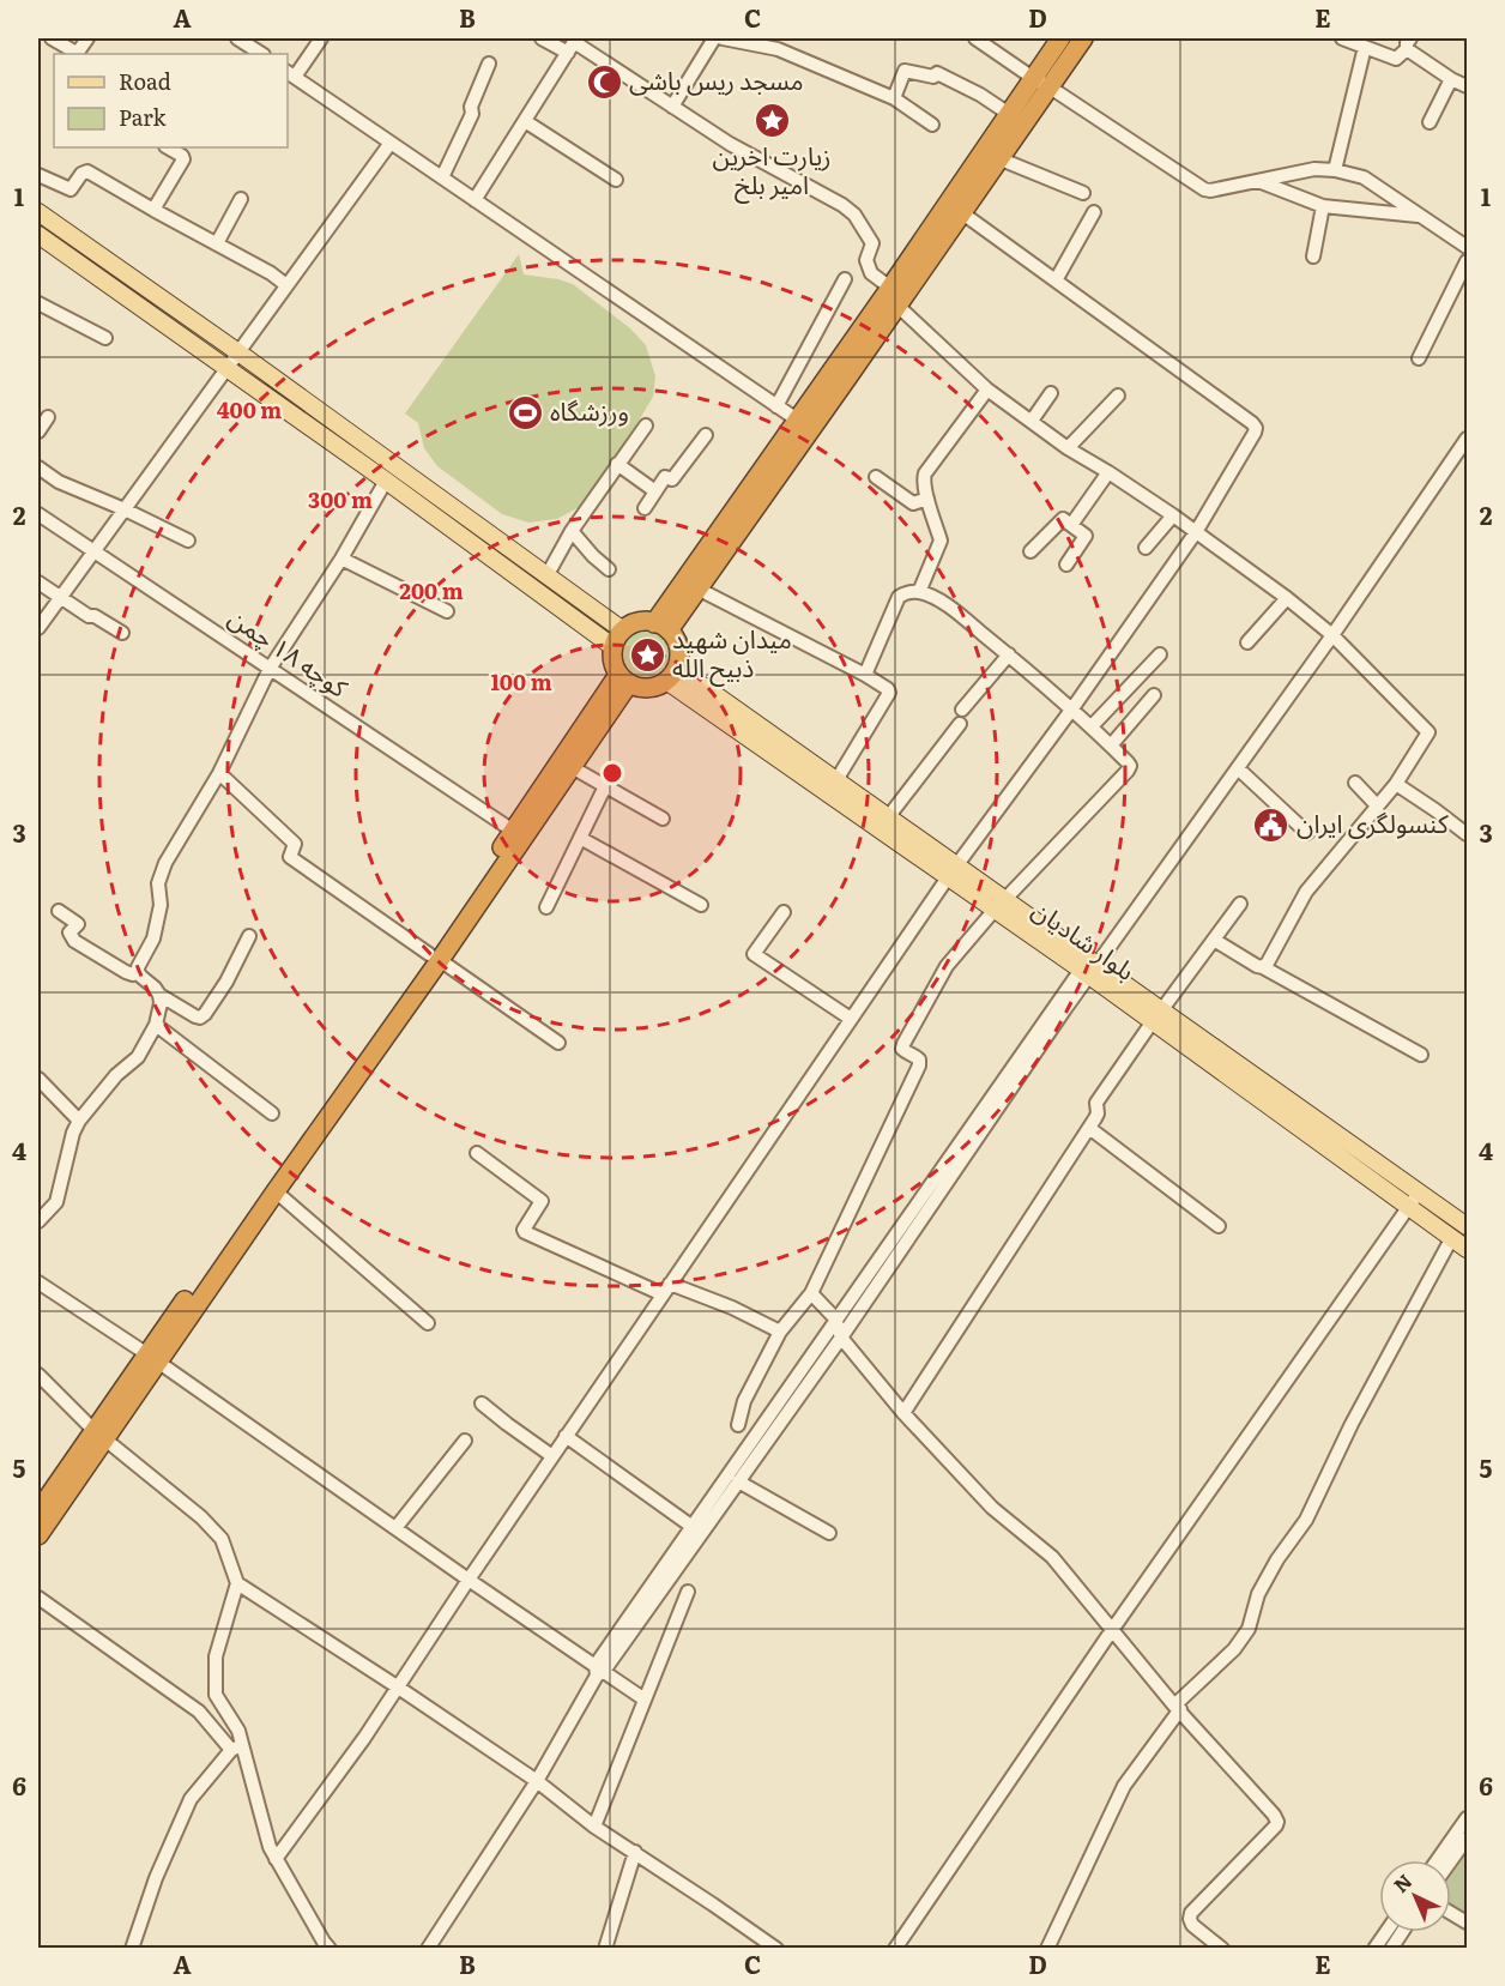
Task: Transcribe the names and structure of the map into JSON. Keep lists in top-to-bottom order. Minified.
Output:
{"streets":{"main road":["بلوار شادیان"],"street":["كوچه ١٨ چمن"]},"places":{"mosque":["مسجد ریس باشی"],"place":["زیارت اخرین امیر بلخ","میدان شهید ذبیح الله"],"sports":["ورزشگاه"],"public building":["کنسولگری ایران"]},"legend":["Road","Park"],"north":"top left","grid":{"columns":["A","B","C","D","E"],"rows":["1","2","3","4","5","6"]},"rings":["400 m","300 m","200 m","100 m"]}
